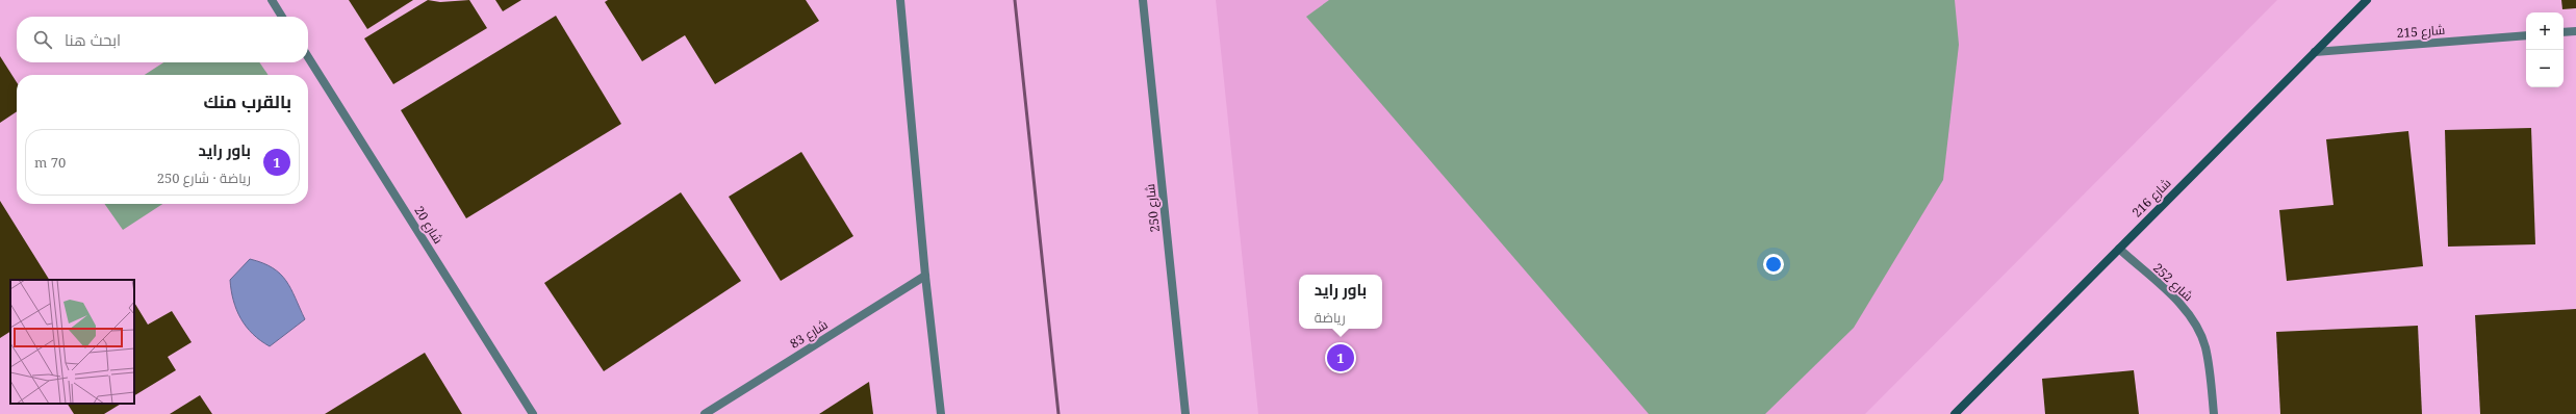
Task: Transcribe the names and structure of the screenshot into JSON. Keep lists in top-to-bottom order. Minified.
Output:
{"streets":{"main road":["شارع 216"],"street":["شارع 215","شارع 250","شارع 20","شارع 252","شارع 83"]},"crossings":[["شارع 215","شارع 216"],["شارع 216","شارع 252"]],"page":{"map_buttons":["+","−"],"search":"ابحث هنا","heading":"بالقرب منك","list":[{"mark":"1","name":"باور رايد","note":"رياضة · شارع 250","value":"70 m"}],"popup":["باور رايد","رياضة"],"pins":"1"}}
